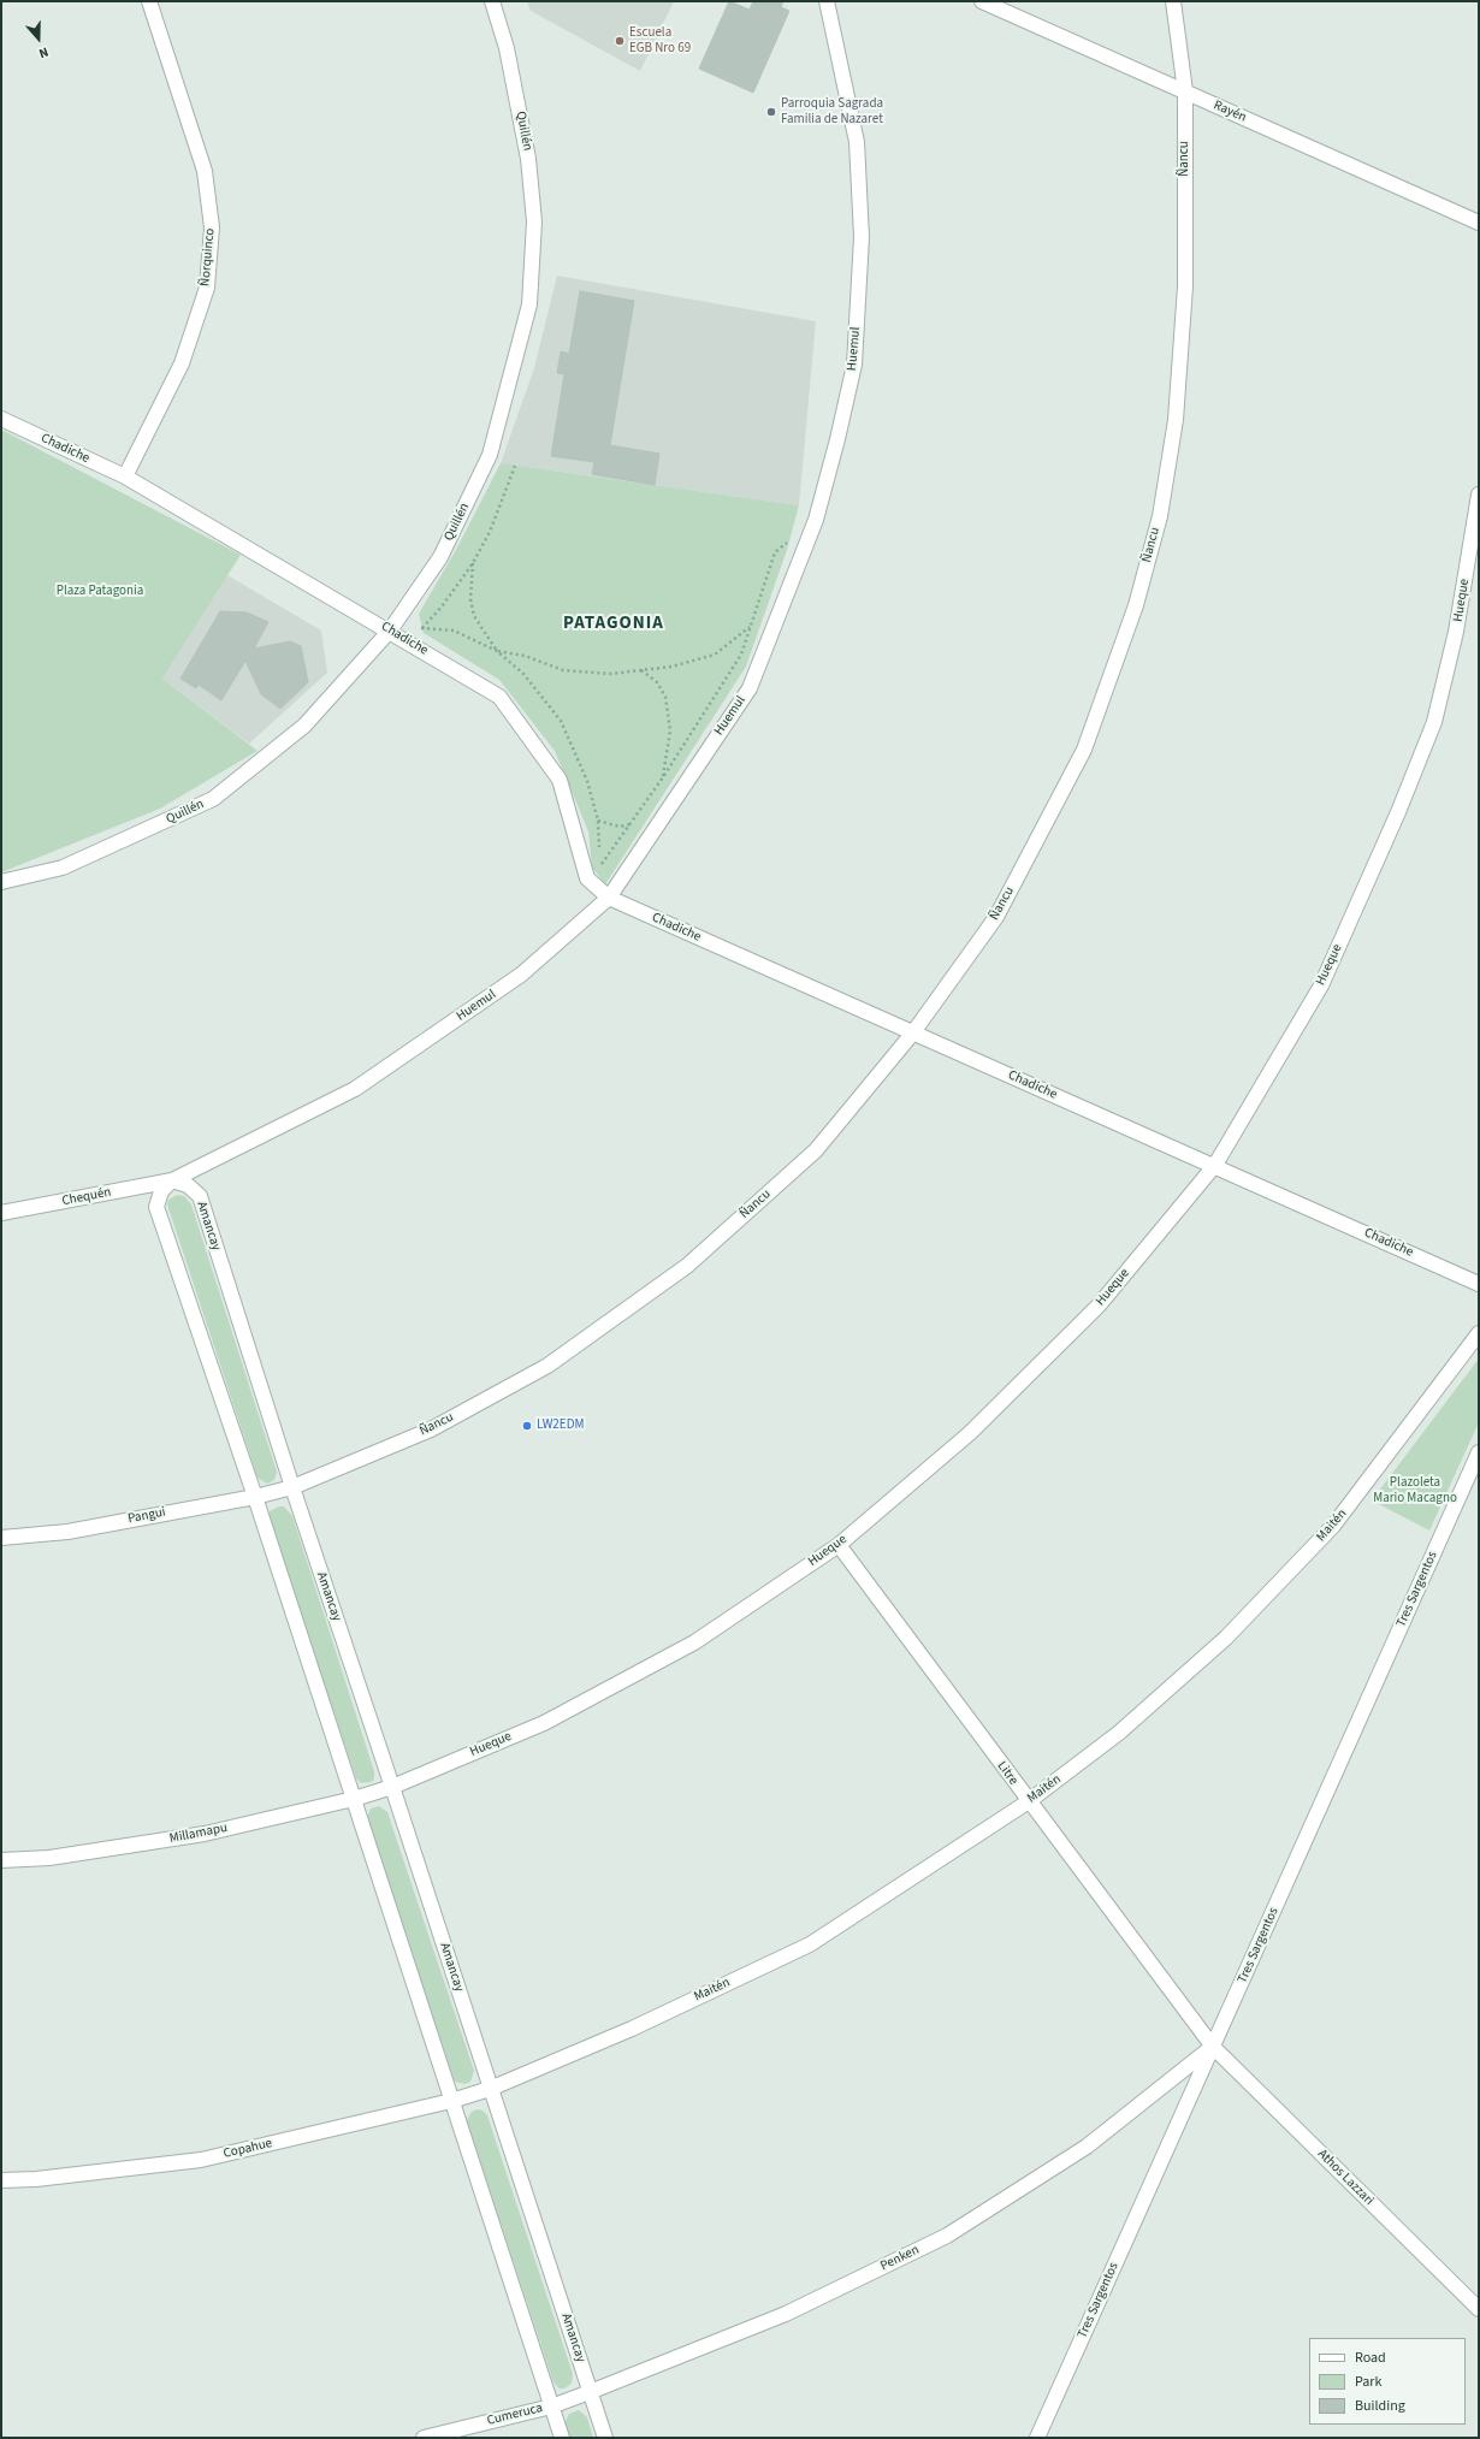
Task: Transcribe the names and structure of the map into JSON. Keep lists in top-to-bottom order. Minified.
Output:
{"streets":{"street":["Rayén","Quillén","Ñancu","Ñorquinco","Huemul","Chadiche","Hueque","Chequén","Amancay","Pangui","Maitén","Tres Sargentos","Litre","Millamapu","Copahue","Athos Lazzari","Penken","Cumeruca"]},"crossings":[["Rayén","Ñancu"],["Quillén","Chadiche"],["Ñancu","Chadiche"],["Ñancu","Amancay"],["Ñancu","Pangui"],["Ñorquinco","Chadiche"],["Huemul","Chadiche"],["Huemul","Chequén"],["Huemul","Amancay"],["Chadiche","Hueque"],["Hueque","Amancay"],["Hueque","Litre"],["Hueque","Millamapu"],["Chequén","Amancay"],["Amancay","Pangui"],["Amancay","Maitén"],["Amancay","Millamapu"],["Amancay","Copahue"],["Amancay","Penken"],["Maitén","Litre"],["Maitén","Copahue"],["Tres Sargentos","Litre"],["Tres Sargentos","Athos Lazzari"],["Tres Sargentos","Penken"],["Litre","Athos Lazzari"],["Litre","Penken"],["Athos Lazzari","Penken"],["Penken","Cumeruca"]],"districts":["PATAGONIA"],"parks":["Plaza Patagonia","Plazoleta Mario Macagno"],"places":["Escuela EGB Nro 69","Parroquia Sagrada Familia de Nazaret","LW2EDM"],"legend":["Road","Park","Building"],"north":"bottom"}
